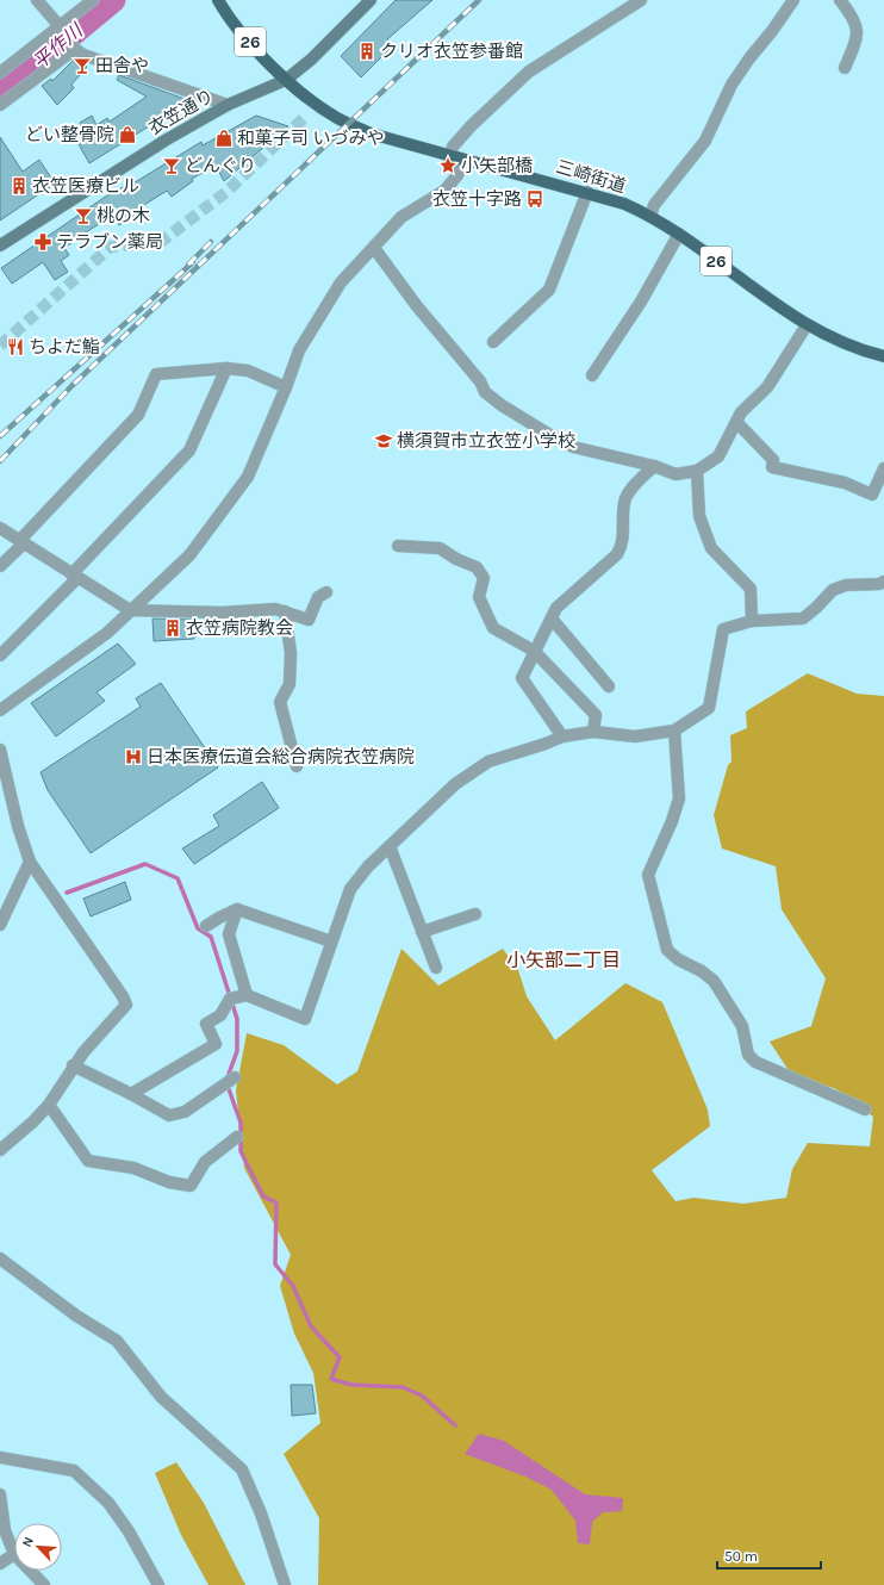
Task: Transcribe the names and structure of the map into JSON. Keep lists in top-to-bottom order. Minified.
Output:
{"streets":{"main road":["26","三崎街道"],"street":["衣笠通り"]},"crossings":[["衣笠通り","三崎街道"]],"districts":["小矢部二丁目"],"water":["平作川"],"places":{"building":["クリオ衣笠参番館","衣笠医療ビル","衣笠病院教会"],"bar":["田舎や","どんぐり","桃の木"],"shop":["どい整骨院","和菓子司 いづみや"],"place":["小矢部橋"],"bus stop":["衣笠十字路"],"pharmacy":["テラブン薬局"],"restaurant":["ちよだ鮨"],"school or university":["横須賀市立衣笠小学校"],"hospital":["日本医療伝道会総合病院衣笠病院"]},"scale_bar":"50 m","north":"top left"}
